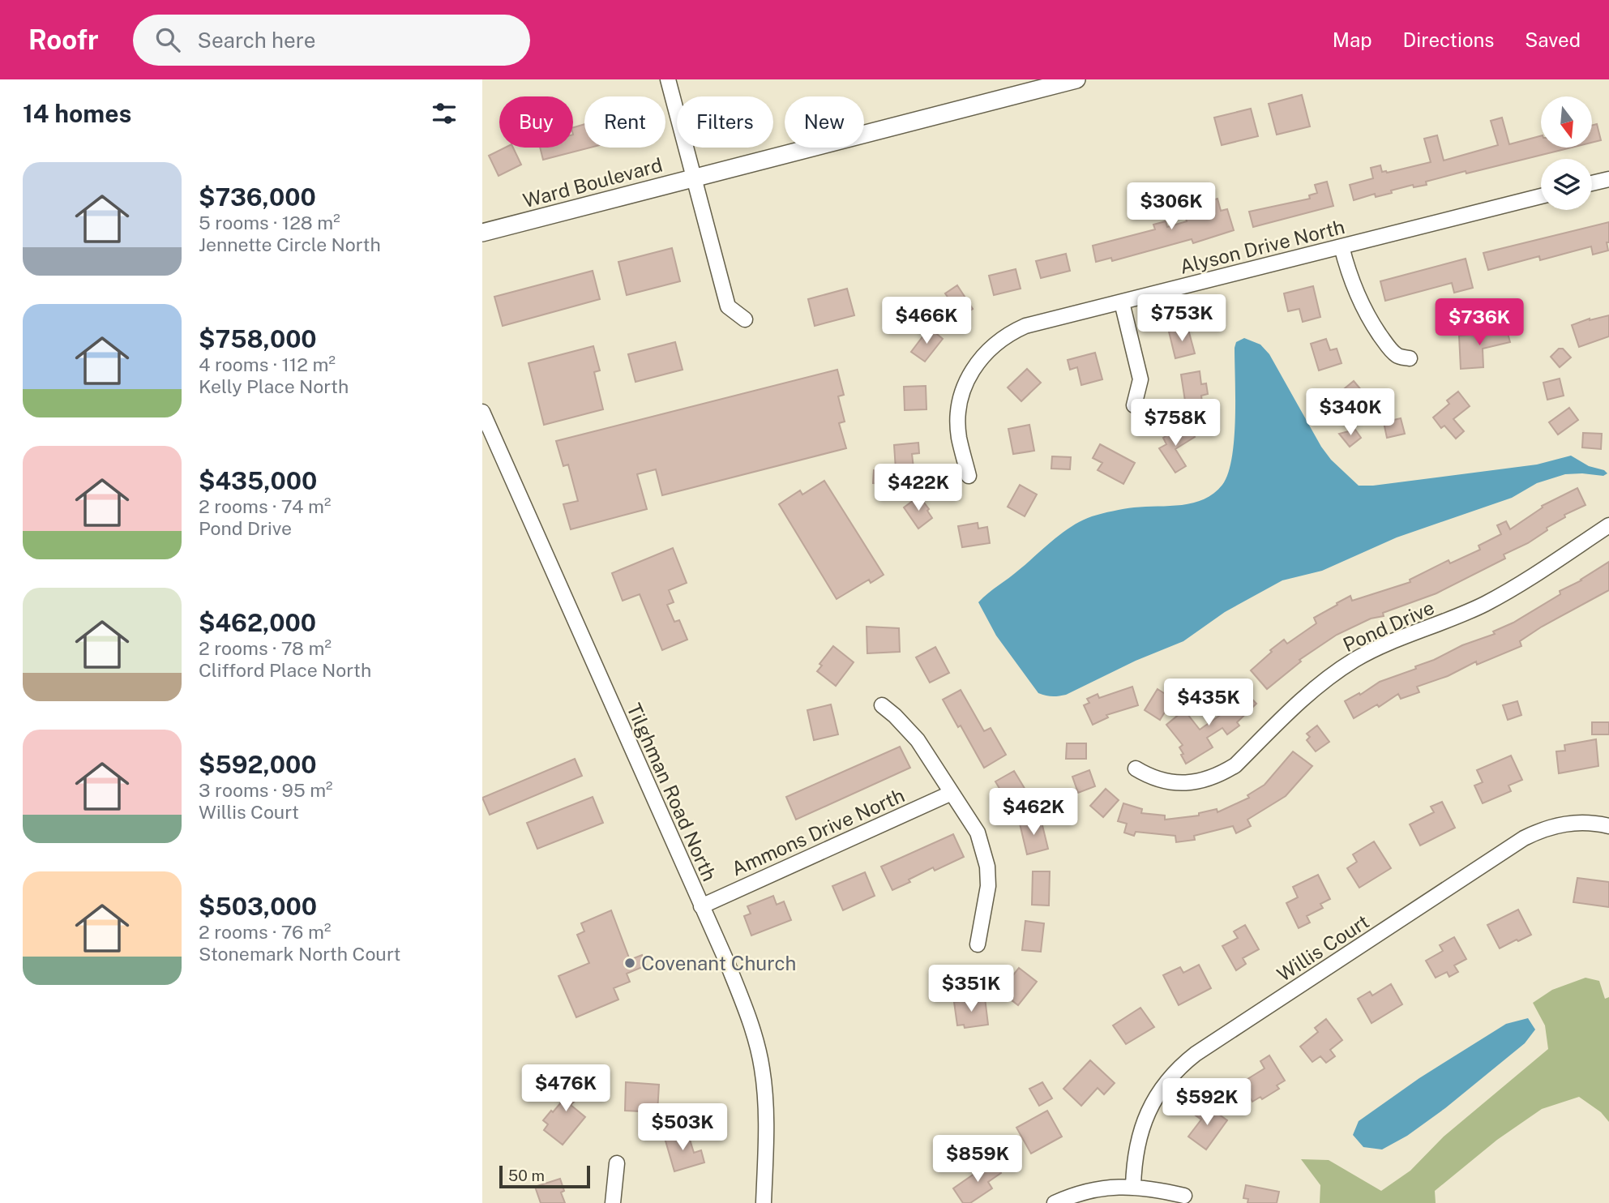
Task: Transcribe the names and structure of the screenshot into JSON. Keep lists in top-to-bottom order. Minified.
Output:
{"streets":{"main road":["Ward Boulevard"],"street":["Alyson Drive North","Pond Drive","Tilghman Road North","Ammons Drive North","Willis Court"]},"crossings":[["Tilghman Road North","Ammons Drive North"]],"places":["Covenant Church"],"scale_bar":"50 m","north":"bottom","page":{"header":"Roofr","search":"Search here","nav":["Map","Directions","Saved"],"heading":"14 homes","chip":["Buy","Rent","Filters","New"],"list":[{"name":"$736,000","note":"5 rooms · 128 m² · Jennette Circle North"},{"name":"$758,000","note":"4 rooms · 112 m² · Kelly Place North"},{"name":"$435,000","note":"2 rooms · 74 m² · Pond Drive"},{"name":"$462,000","note":"2 rooms · 78 m² · Clifford Place North"},{"name":"$592,000","note":"3 rooms · 95 m² · Willis Court"},{"name":"$503,000","note":"2 rooms · 76 m² · Stonemark North Court"}],"price":["$306K","$753K","$466K","$736K","$340K","$758K","$422K","$435K","$462K","$351K","$476K","$592K","$503K","$859K"],"scale":"50 m"}}
